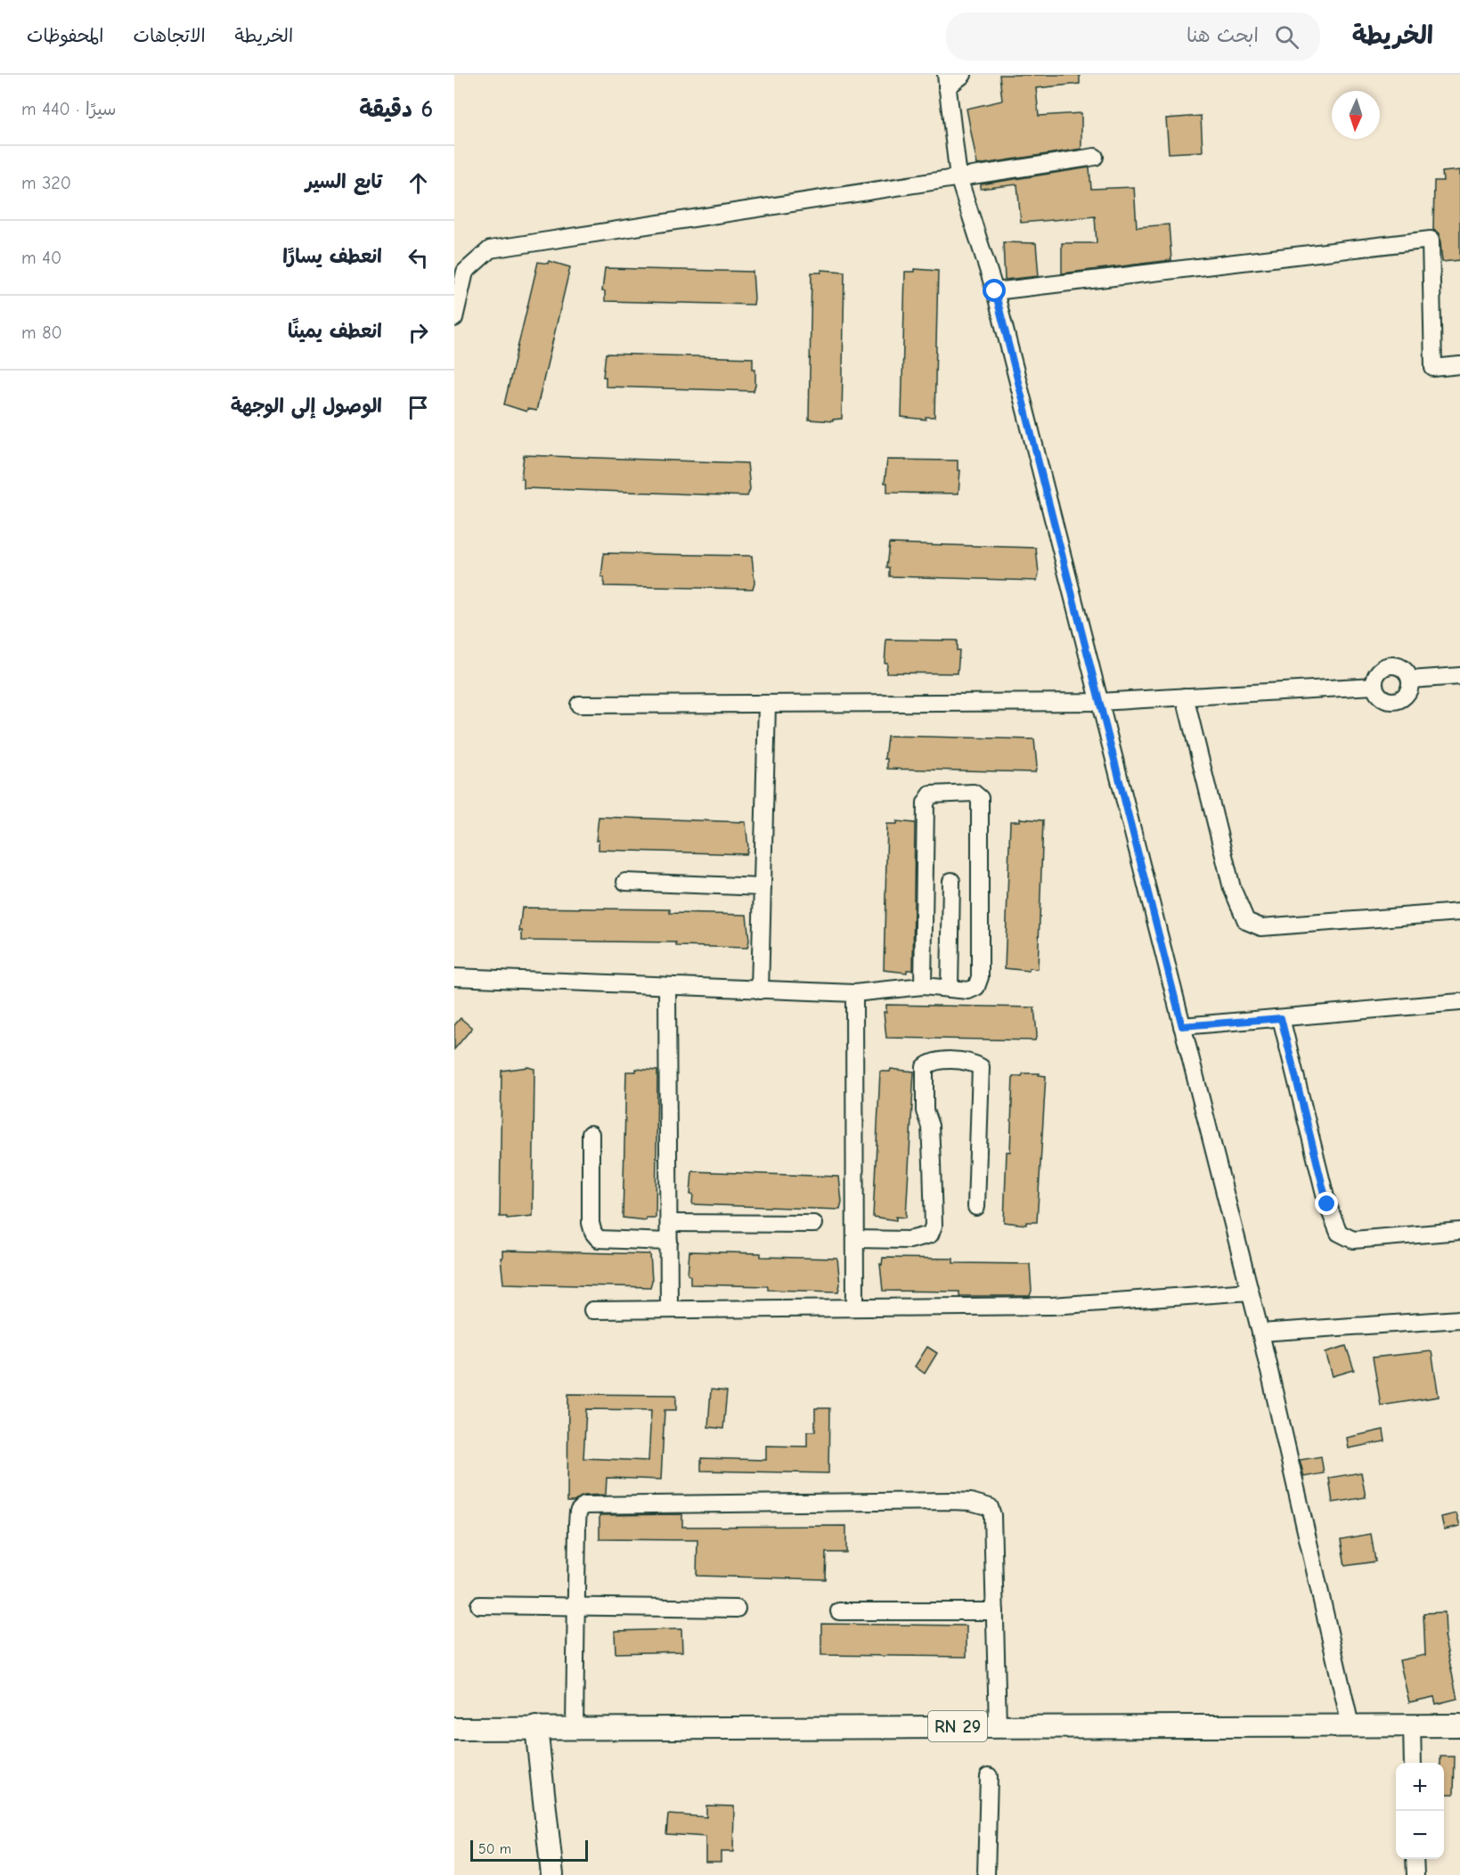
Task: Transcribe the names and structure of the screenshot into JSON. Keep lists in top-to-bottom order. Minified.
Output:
{"streets":{"main road":["RN 29"]},"scale_bar":"50 m","north":"bottom","page":{"header":"الخريطة","search":"ابحث هنا","nav":["الخريطة","الاتجاهات","المحفوظات"],"heading":["6 دقيقة","سيرًا · 440 m"],"list":[["تابع السير","320 m"],["انعطف يسارًا","40 m"],["انعطف يمينًا","80 m"],"الوصول إلى الوجهة"],"map_buttons":["+","−"],"scale":"50 m"}}
